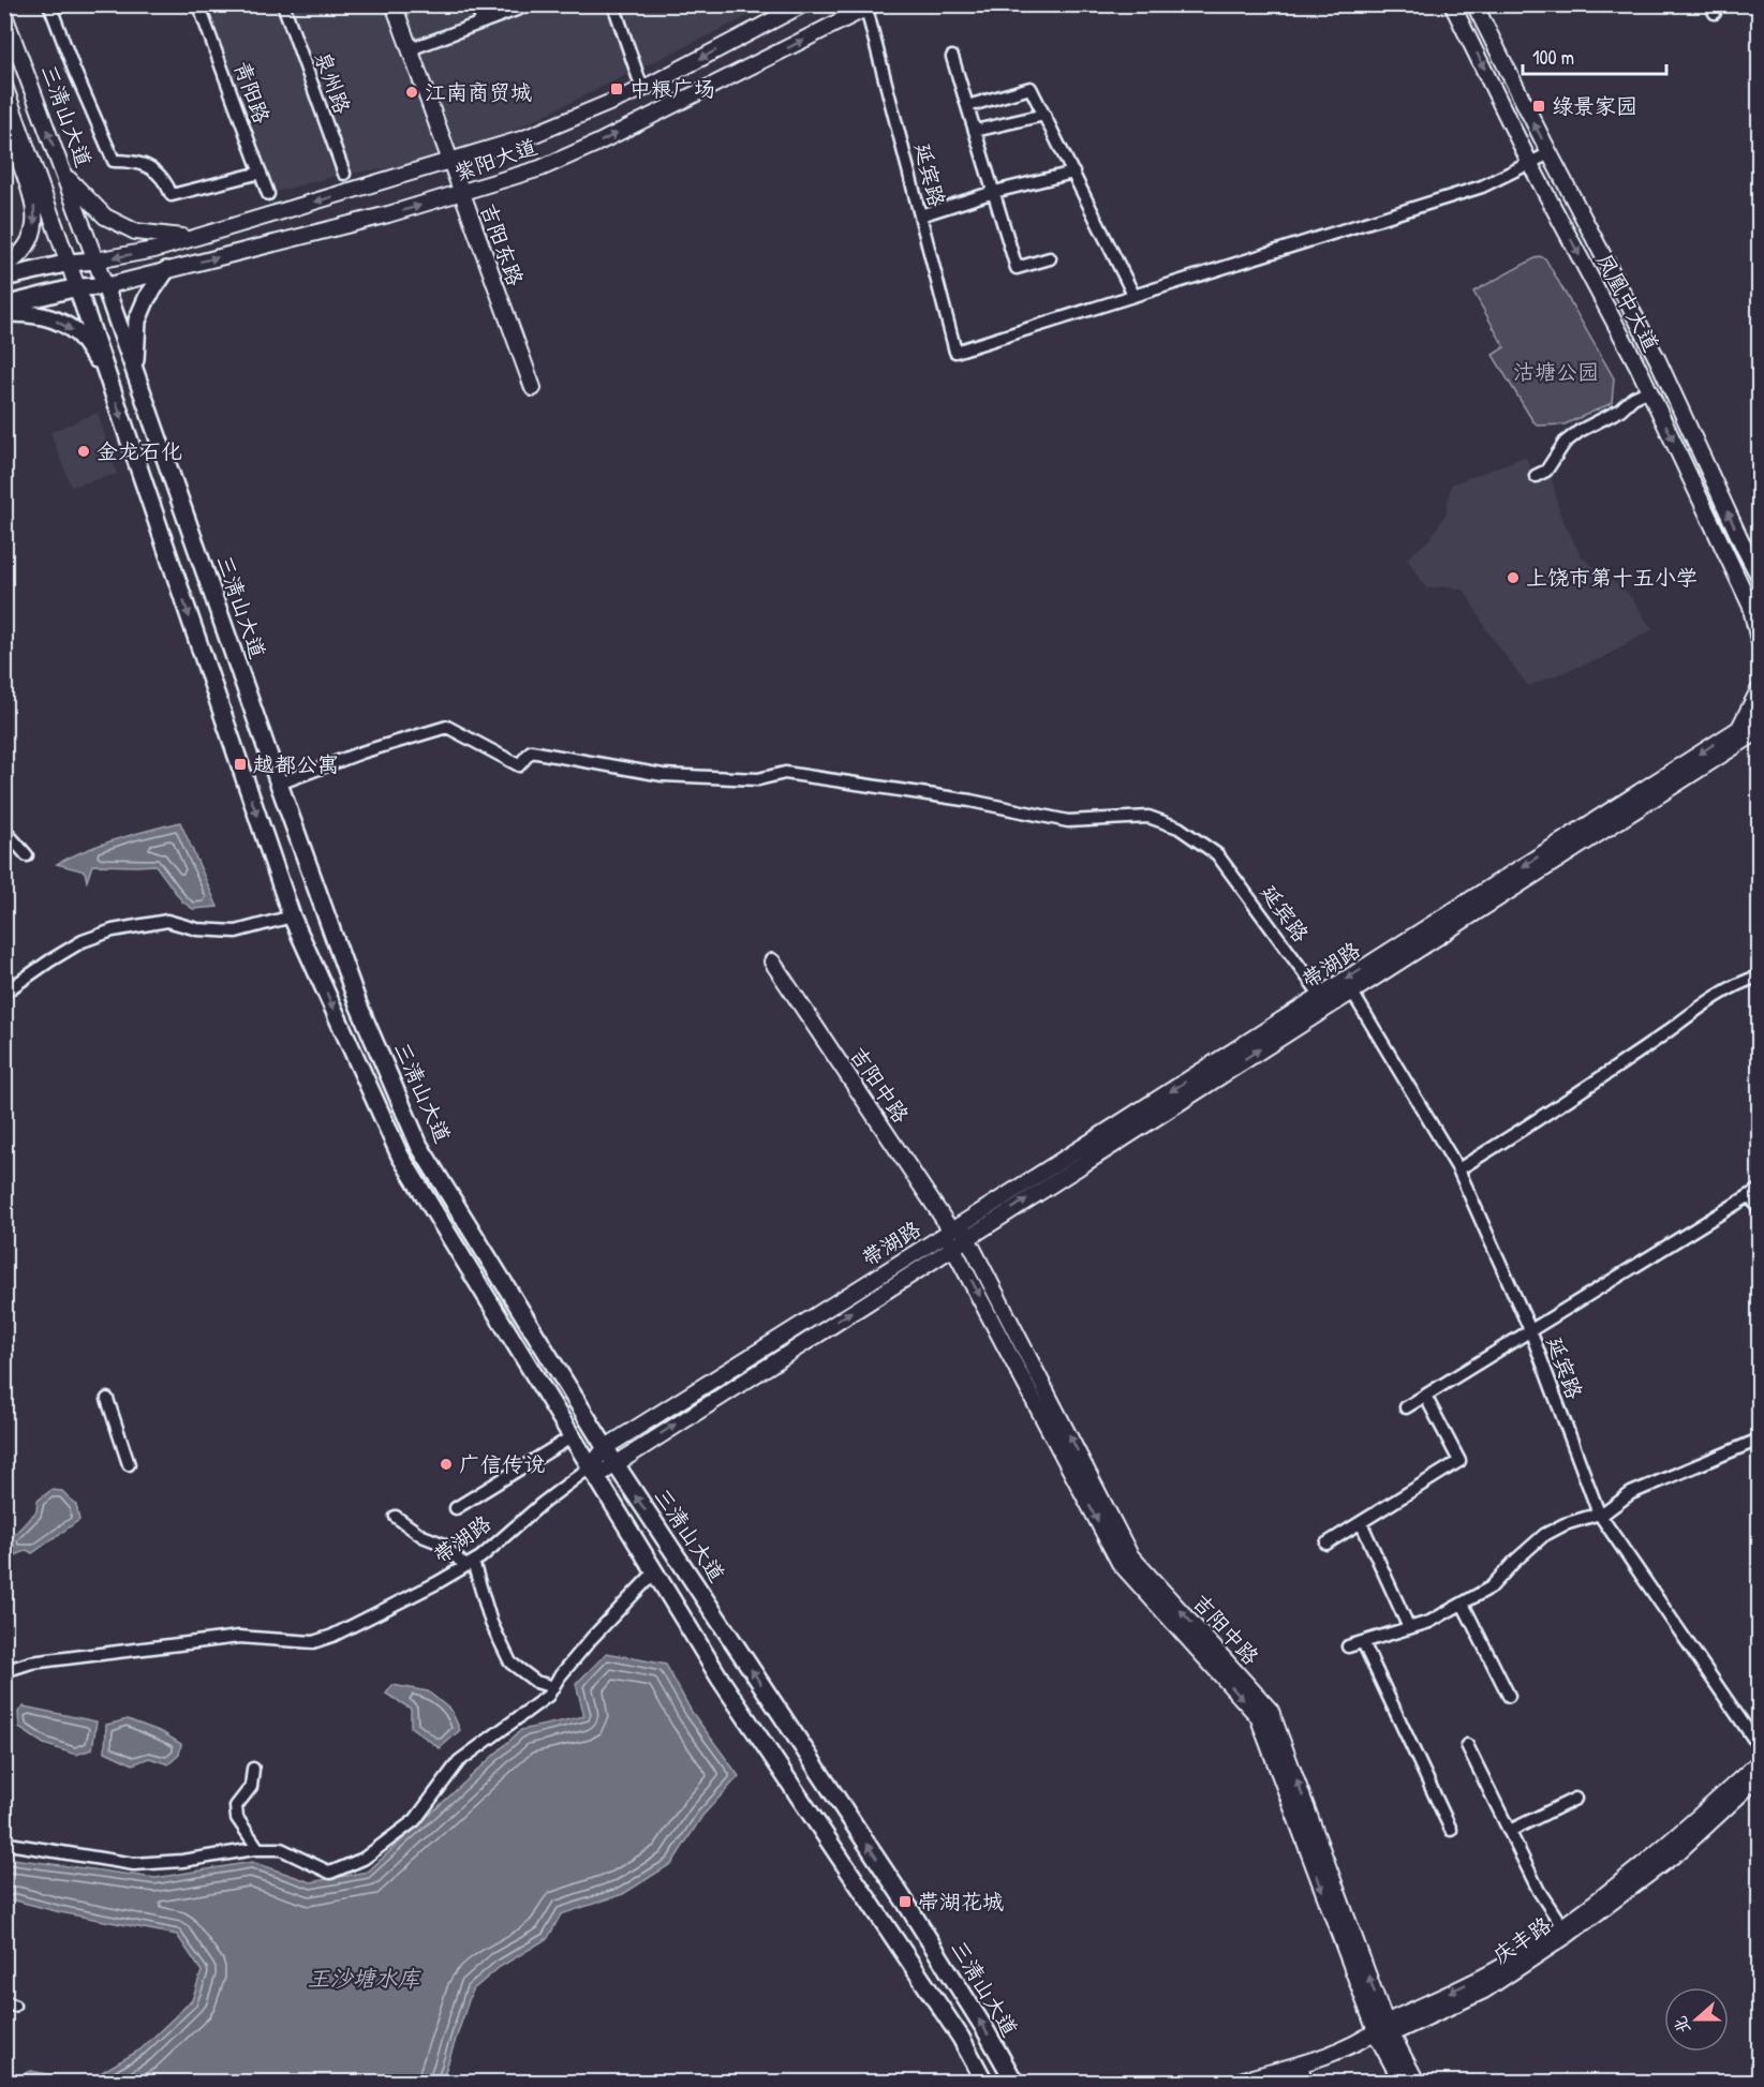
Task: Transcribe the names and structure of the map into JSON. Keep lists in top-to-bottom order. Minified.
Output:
{"streets":{"highway":["三清山大道"],"main road":["紫阳大道","吉阳东路","凤凰中大道","带湖路","吉阳中路","庆丰路"],"street":["泉州路","青阳路","延宾路"]},"crossings":[["三清山大道","紫阳大道"],["三清山大道","延宾路"],["三清山大道","带湖路"],["紫阳大道","延宾路"],["紫阳大道","吉阳东路"],["延宾路","带湖路"],["带湖路","吉阳中路"],["吉阳中路","庆丰路"]],"one_way":["三清山大道"],"water":["王沙塘水库"],"parks":["沽塘公园"],"places":{"transit":["中粮广场","绿景家园","越都公寓","带湖花城"],"other":["江南商贸城","金龙石化","上饶市第十五小学","广信传说"]},"scale_bar":"100 m","north":"left"}
